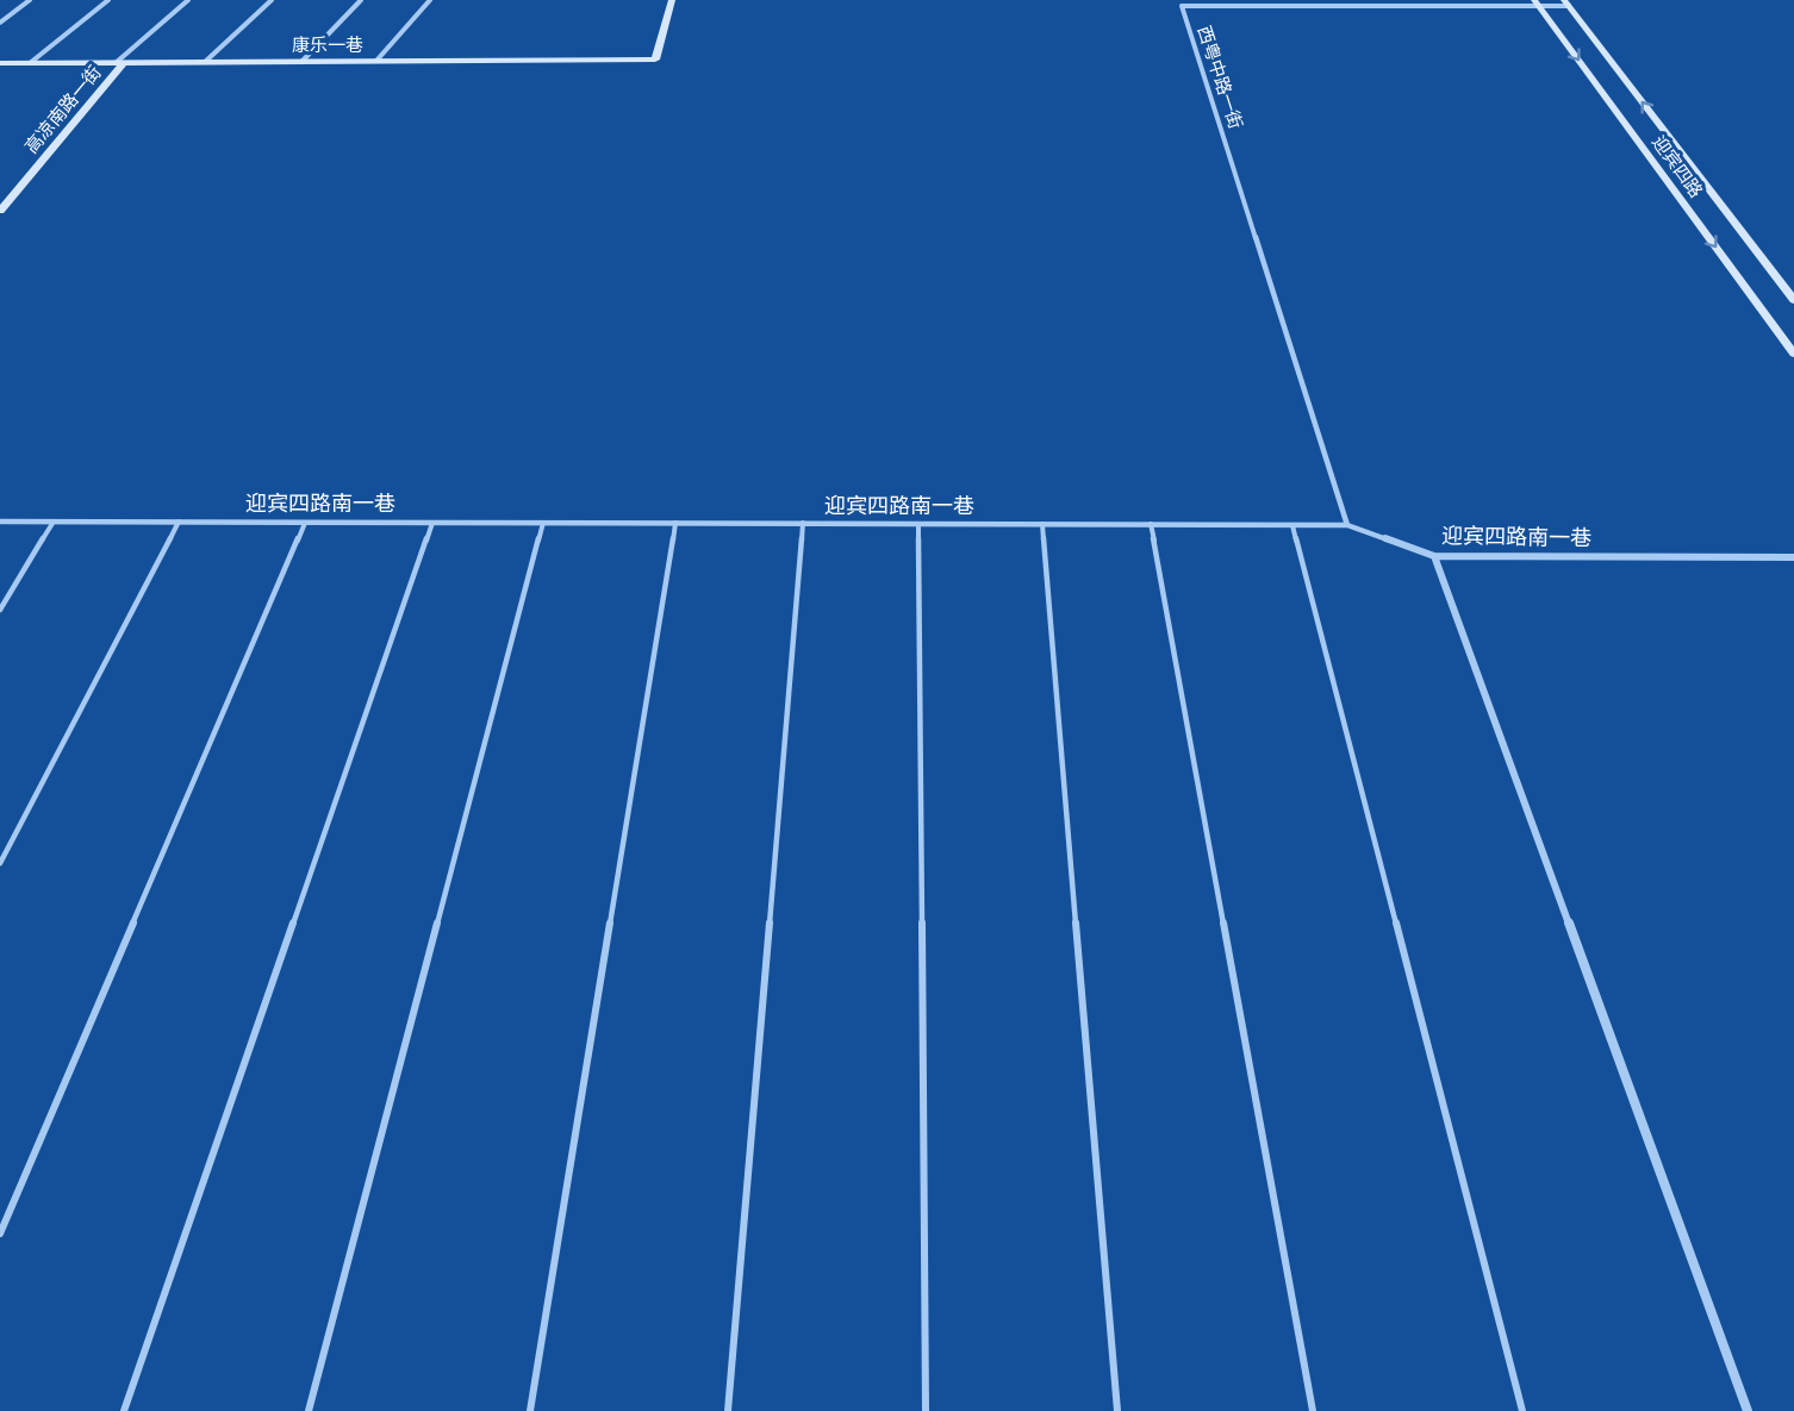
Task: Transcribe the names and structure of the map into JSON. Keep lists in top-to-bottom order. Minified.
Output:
{"streets":{"main road":["康乐一巷","高凉南路一街","迎宾四路"],"street":["西粤中路一街","迎宾四路南一巷"]},"crossings":[["康乐一巷","高凉南路一街"],["西粤中路一街","迎宾四路"],["西粤中路一街","迎宾四路南一巷"]]}
